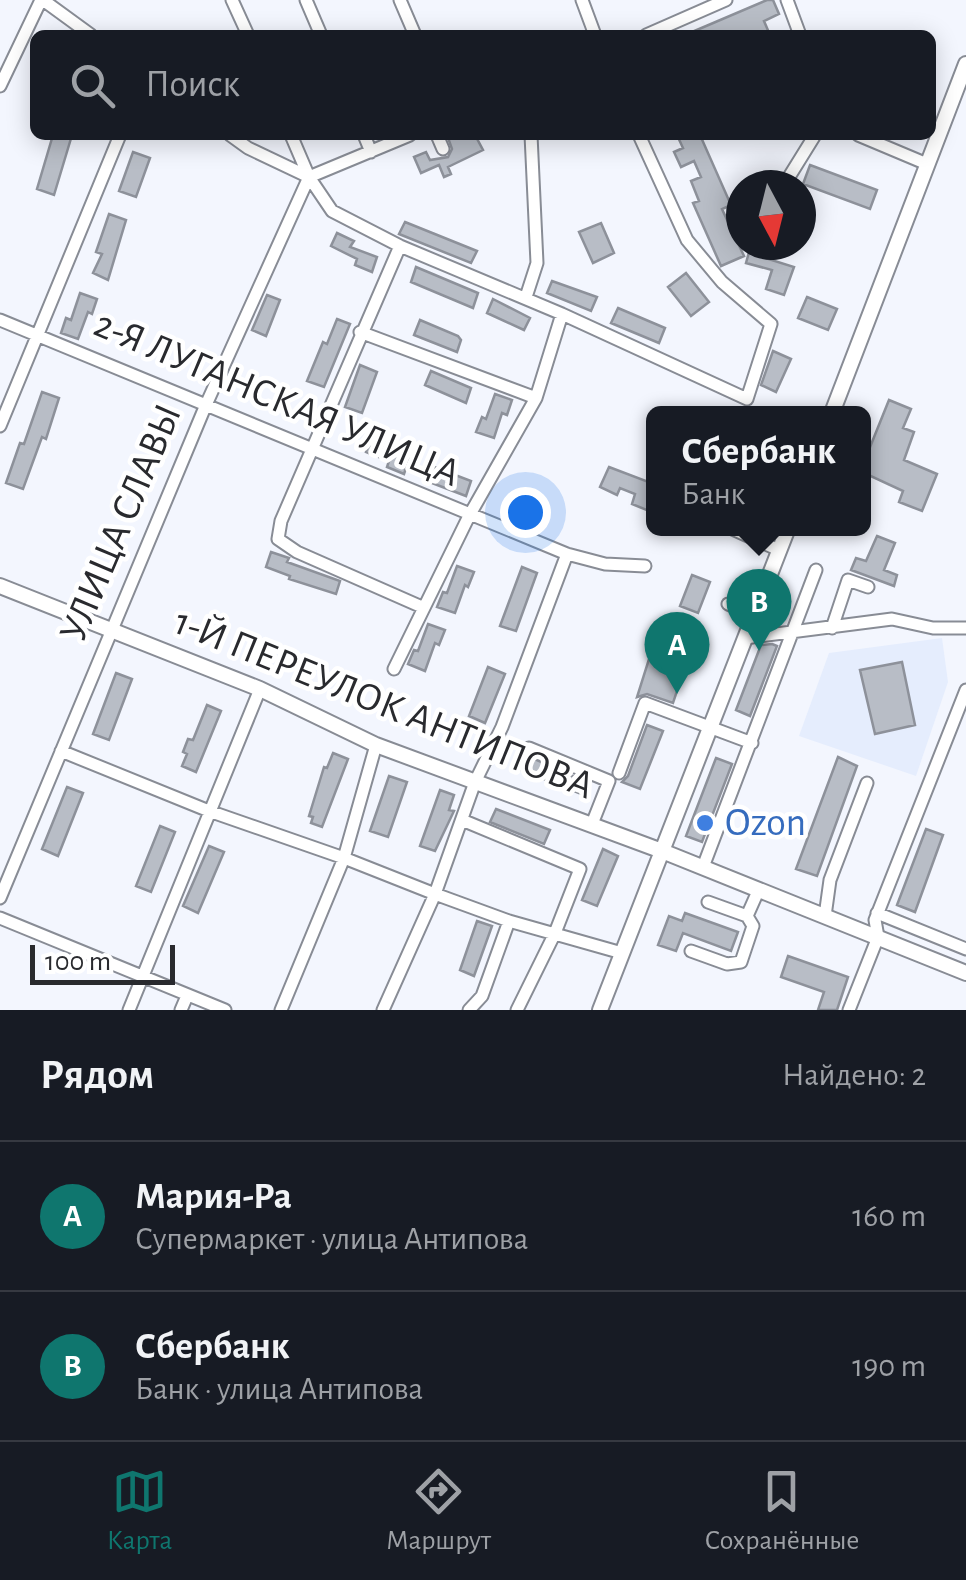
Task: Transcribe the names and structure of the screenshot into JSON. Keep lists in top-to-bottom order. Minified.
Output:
{"streets":{"main road":["1-Й ПЕРЕУЛОК АНТИПОВА"],"street":["2-Я ЛУГАНСКАЯ УЛИЦА","УЛИЦА СЛАВЫ"]},"crossings":[["2-Я ЛУГАНСКАЯ УЛИЦА","УЛИЦА СЛАВЫ"],["УЛИЦА СЛАВЫ","1-Й ПЕРЕУЛОК АНТИПОВА"]],"places":["Ozon"],"scale_bar":"100 m","north":"bottom","page":{"search":"Поиск","popup":["Сбербанк","Банк"],"pins":["B","A"],"scale":"100 m","heading":["Рядом","Найдено: 2"],"list":[{"mark":"A","name":"Мария-Ра","note":"Супермаркет · улица Антипова","value":"160 m"},{"mark":"B","name":"Сбербанк","note":"Банк · улица Антипова","value":"190 m"}],"nav":["Карта","Маршрут","Сохранённые"]}}
